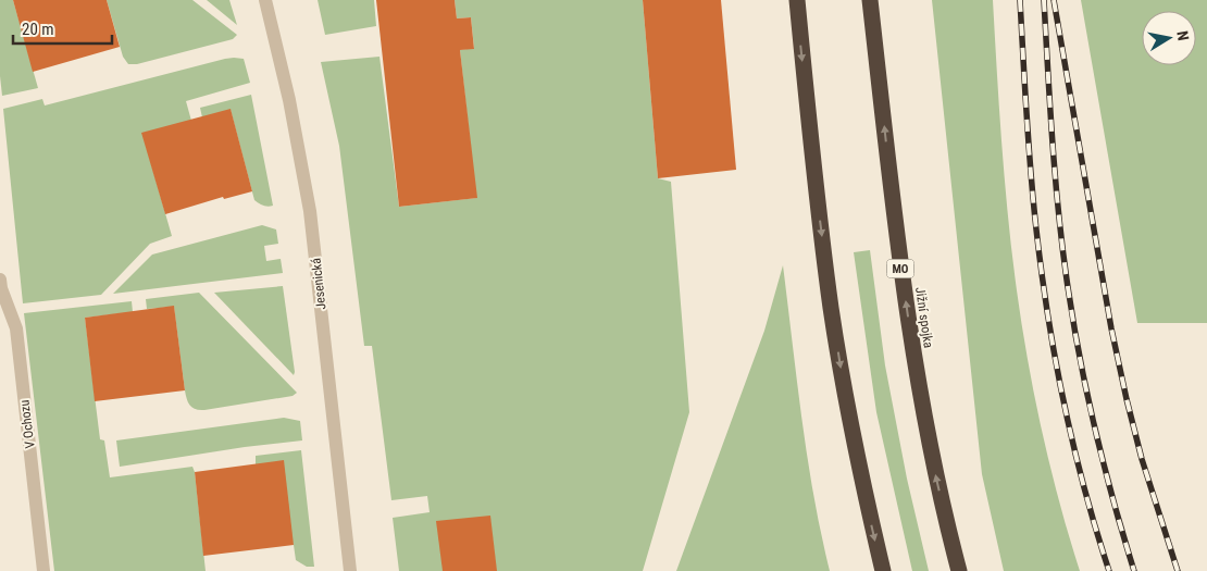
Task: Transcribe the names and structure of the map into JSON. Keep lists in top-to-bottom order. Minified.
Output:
{"streets":{"highway":["MO","Jižní spojka"],"street":["Jesenická","V Ochozu"]},"scale_bar":"20 m","north":"right"}
